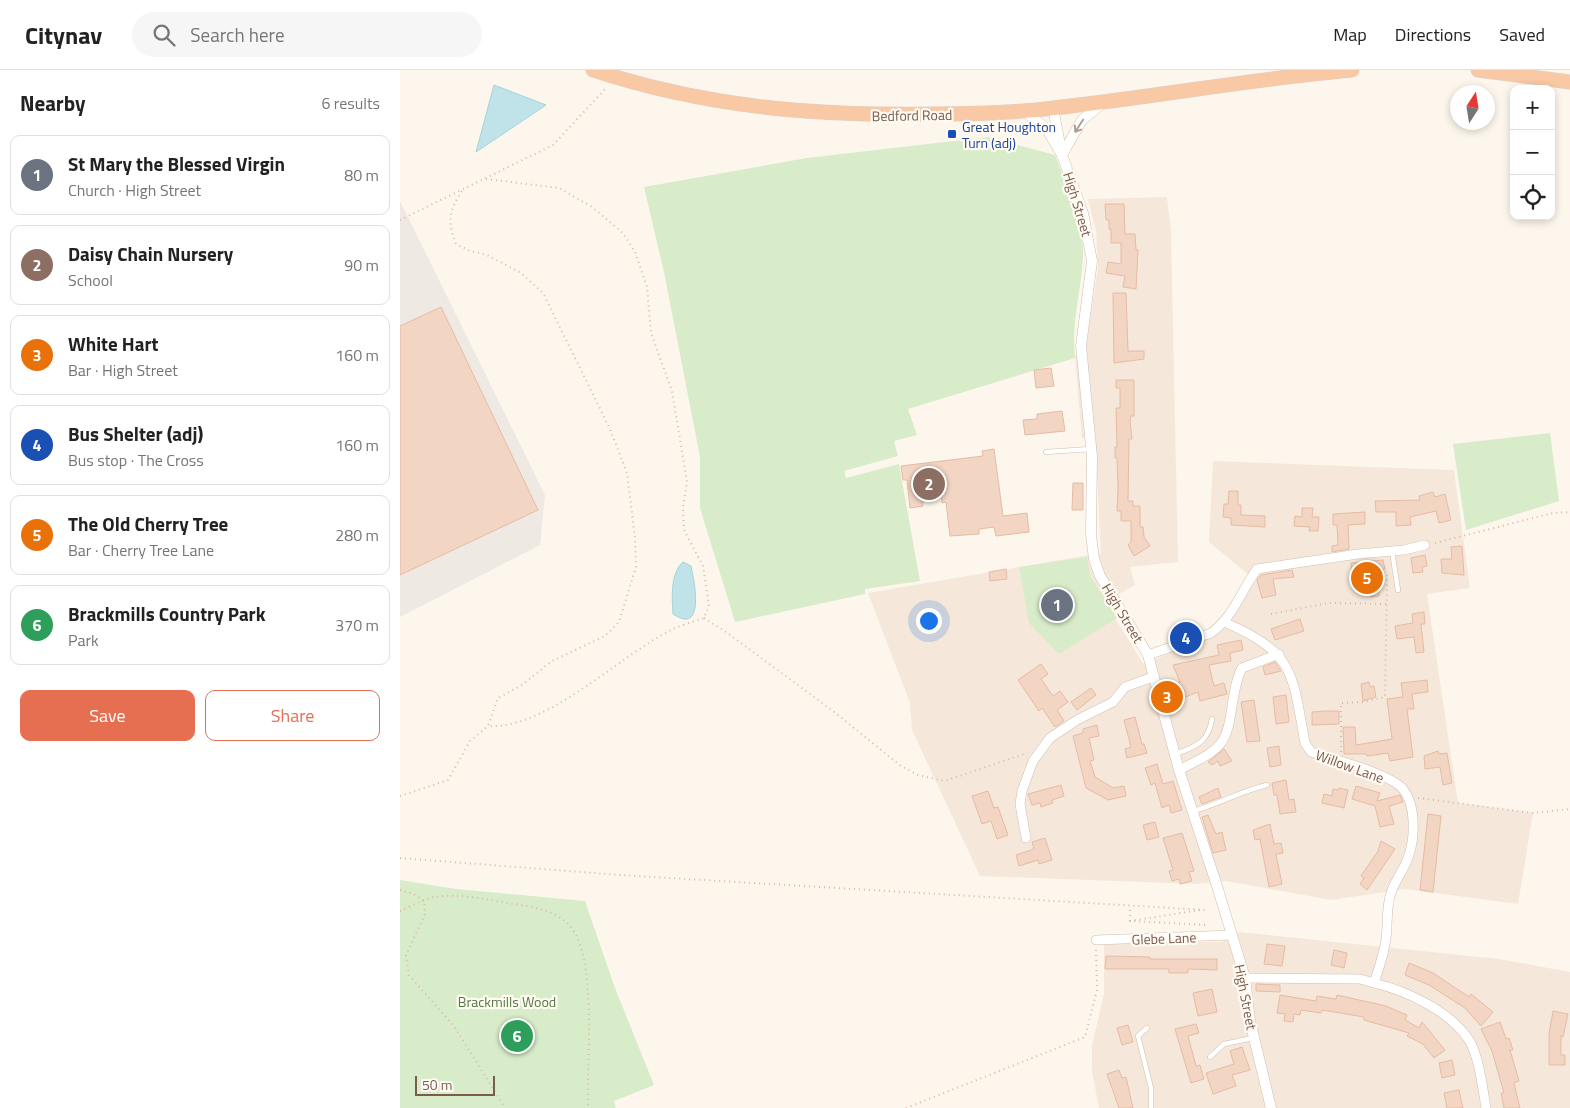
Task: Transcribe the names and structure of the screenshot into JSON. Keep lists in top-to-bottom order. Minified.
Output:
{"streets":{"highway":["Bedford Road"],"street":["High Street","Willow Lane","Glebe Lane"]},"crossings":[["Bedford Road","High Street"],["High Street","Glebe Lane"]],"parks":["Brackmills Wood"],"places":{"transit":["Great Houghton Turn (adj)"]},"scale_bar":"50 m","north":"top","page":{"header":"Citynav","search":"Search here","nav":["Map","Directions","Saved"],"heading":["Nearby","6 results"],"map_buttons":["+","−"],"list":[{"mark":"1","name":"St Mary the Blessed Virgin","note":"Church · High Street","value":"80 m"},{"mark":"2","name":"Daisy Chain Nursery","note":"School","value":"90 m"},{"mark":"3","name":"White Hart","note":"Bar · High Street","value":"160 m"},{"mark":"4","name":"Bus Shelter (adj)","note":"Bus stop · The Cross","value":"160 m"},{"mark":"5","name":"The Old Cherry Tree","note":"Bar · Cherry Tree Lane","value":"280 m"},{"mark":"6","name":"Brackmills Country Park","note":"Park","value":"370 m"}],"pins":["2","5","1","4","3","6"],"buttons":["Save","Share"],"scale":"50 m"}}
